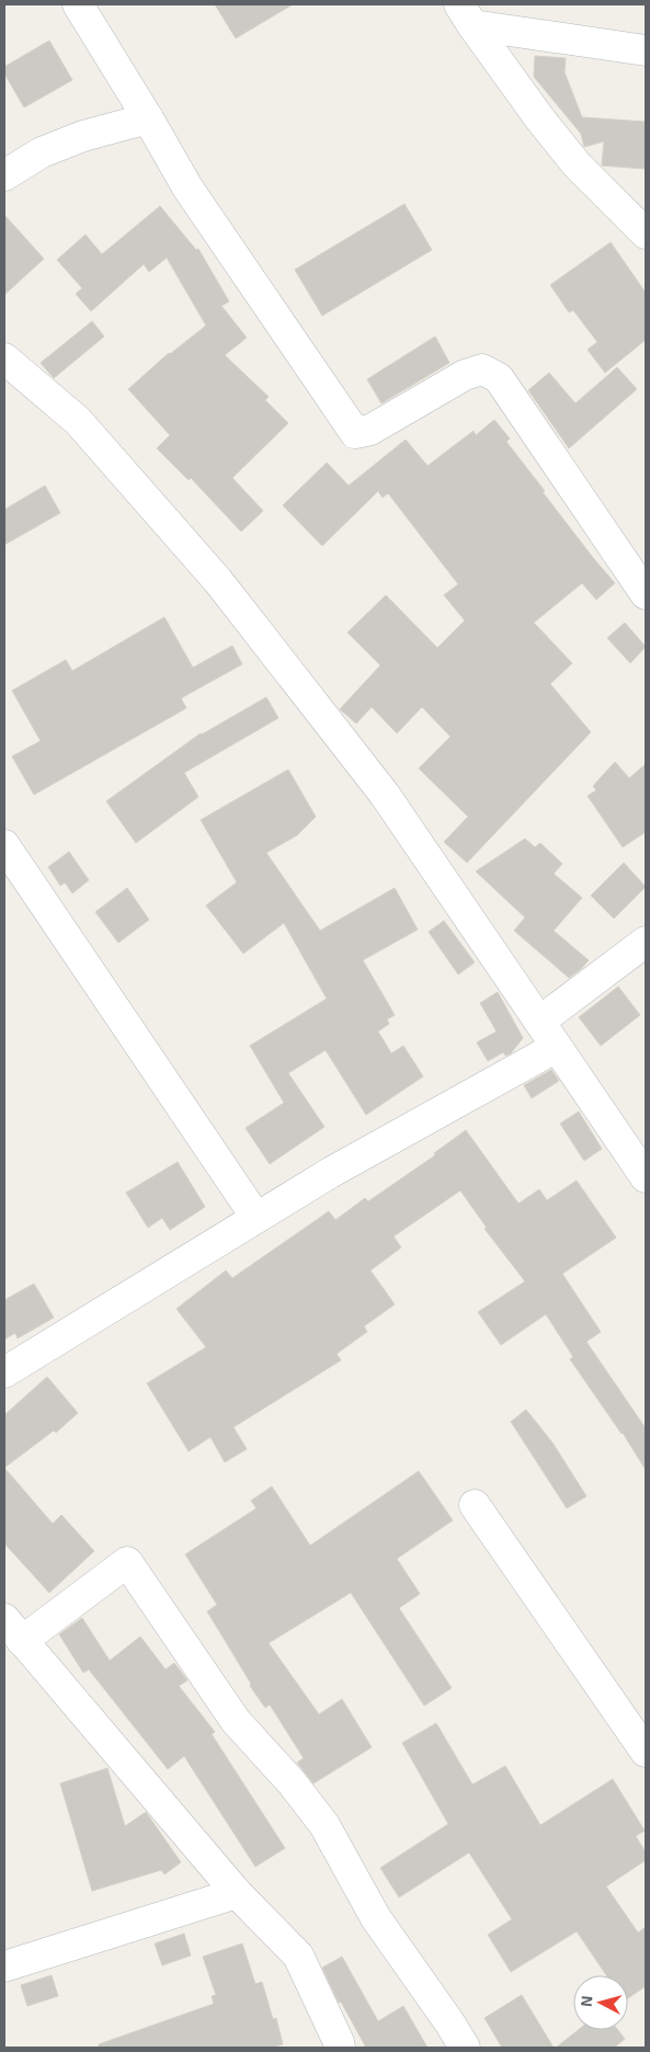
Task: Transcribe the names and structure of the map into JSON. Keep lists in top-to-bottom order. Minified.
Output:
{"north":"left"}
